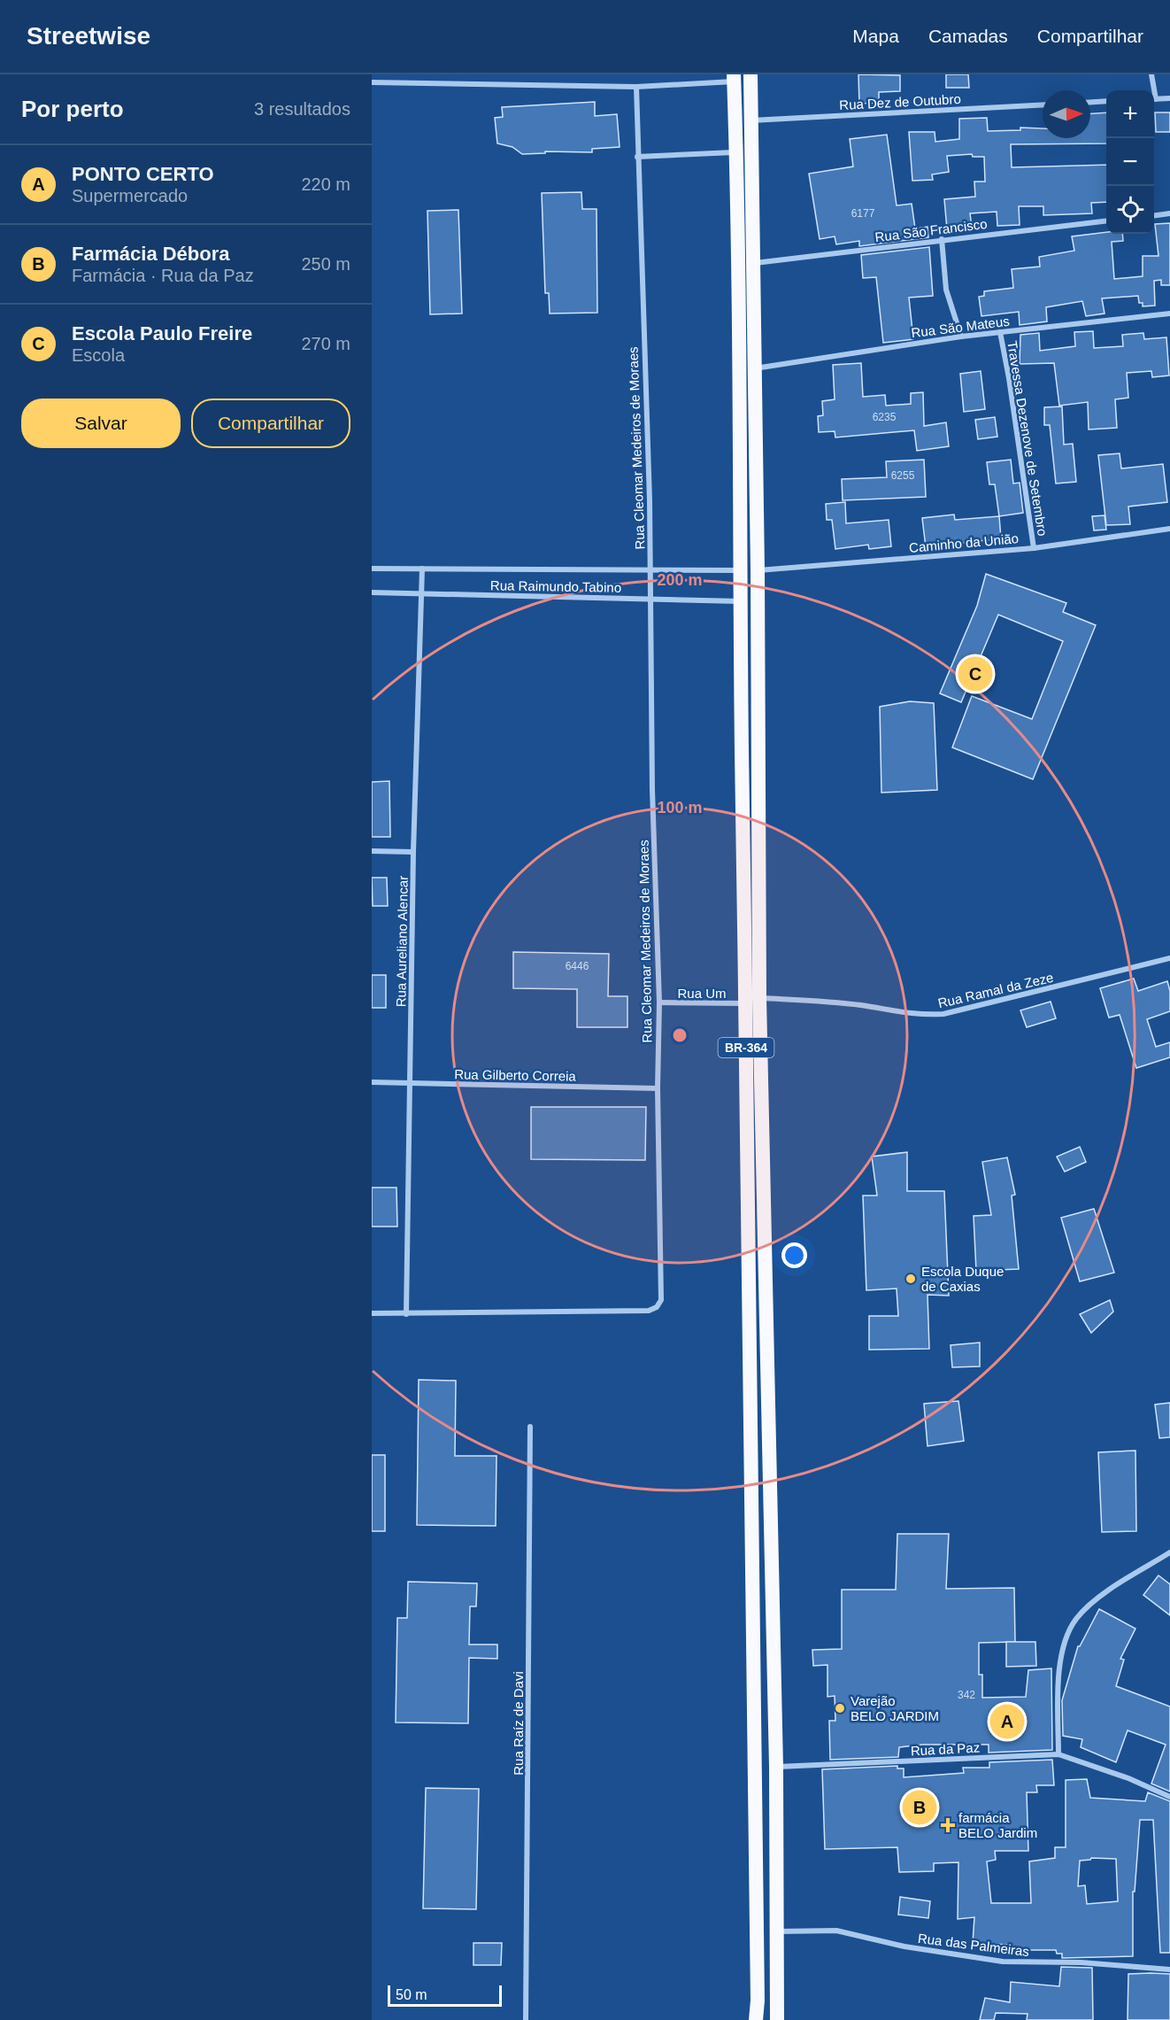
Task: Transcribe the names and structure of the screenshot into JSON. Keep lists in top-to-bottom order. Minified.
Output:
{"streets":{"highway":["BR-364"],"street":["Rua Dez de Outubro","Rua São Francisco","Rua São Mateus","Travessa Dezenove de Setembro","Rua Cleomar Medeiros de Moraes","Caminho da União","Rua Raimundo Tabino","Rua Aureliano Alencar","Rua Ramal da Zeze","Rua Um","Rua Gilberto Correia","Rua Raíz de Davi","Rua da Paz","Rua das Palmeiras"]},"crossings":[["Rua Dez de Outubro","BR-364"],["Rua São Francisco","BR-364"],["Rua São Mateus","Travessa Dezenove de Setembro"],["Rua São Mateus","BR-364"],["Travessa Dezenove de Setembro","Caminho da União"],["Rua Cleomar Medeiros de Moraes","Rua Raimundo Tabino"],["Rua Cleomar Medeiros de Moraes","Rua Um"],["Rua Cleomar Medeiros de Moraes","Rua Gilberto Correia"],["Caminho da União","BR-364"],["Rua Raimundo Tabino","Rua Aureliano Alencar"],["Rua Raimundo Tabino","BR-364"],["Rua Aureliano Alencar","Rua Gilberto Correia"],["Rua Ramal da Zeze","BR-364"],["Rua Um","BR-364"],["BR-364","Rua da Paz"],["BR-364","Rua das Palmeiras"]],"places":{"other":["Escola Duque de Caxias","Varejão BELO JARDIM"],"health":["farmácia BELO Jardim"]},"house_numbers":["6177","6235","6255","6446","342"],"scale_bar":"50 m","north":"right","page":{"header":"Streetwise","nav":["Mapa","Camadas","Compartilhar"],"heading":["Por perto","3 resultados"],"map_buttons":["+","−"],"list":[{"mark":"A","name":"PONTO CERTO","note":"Supermercado","value":"220 m"},{"mark":"B","name":"Farmácia Débora","note":"Farmácia · Rua da Paz","value":"250 m"},{"mark":"C","name":"Escola Paulo Freire","note":"Escola","value":"270 m"}],"buttons":["Salvar","Compartilhar"],"pins":["C","A","B"],"scale":"50 m"},"rings":["200 m","100 m"]}
